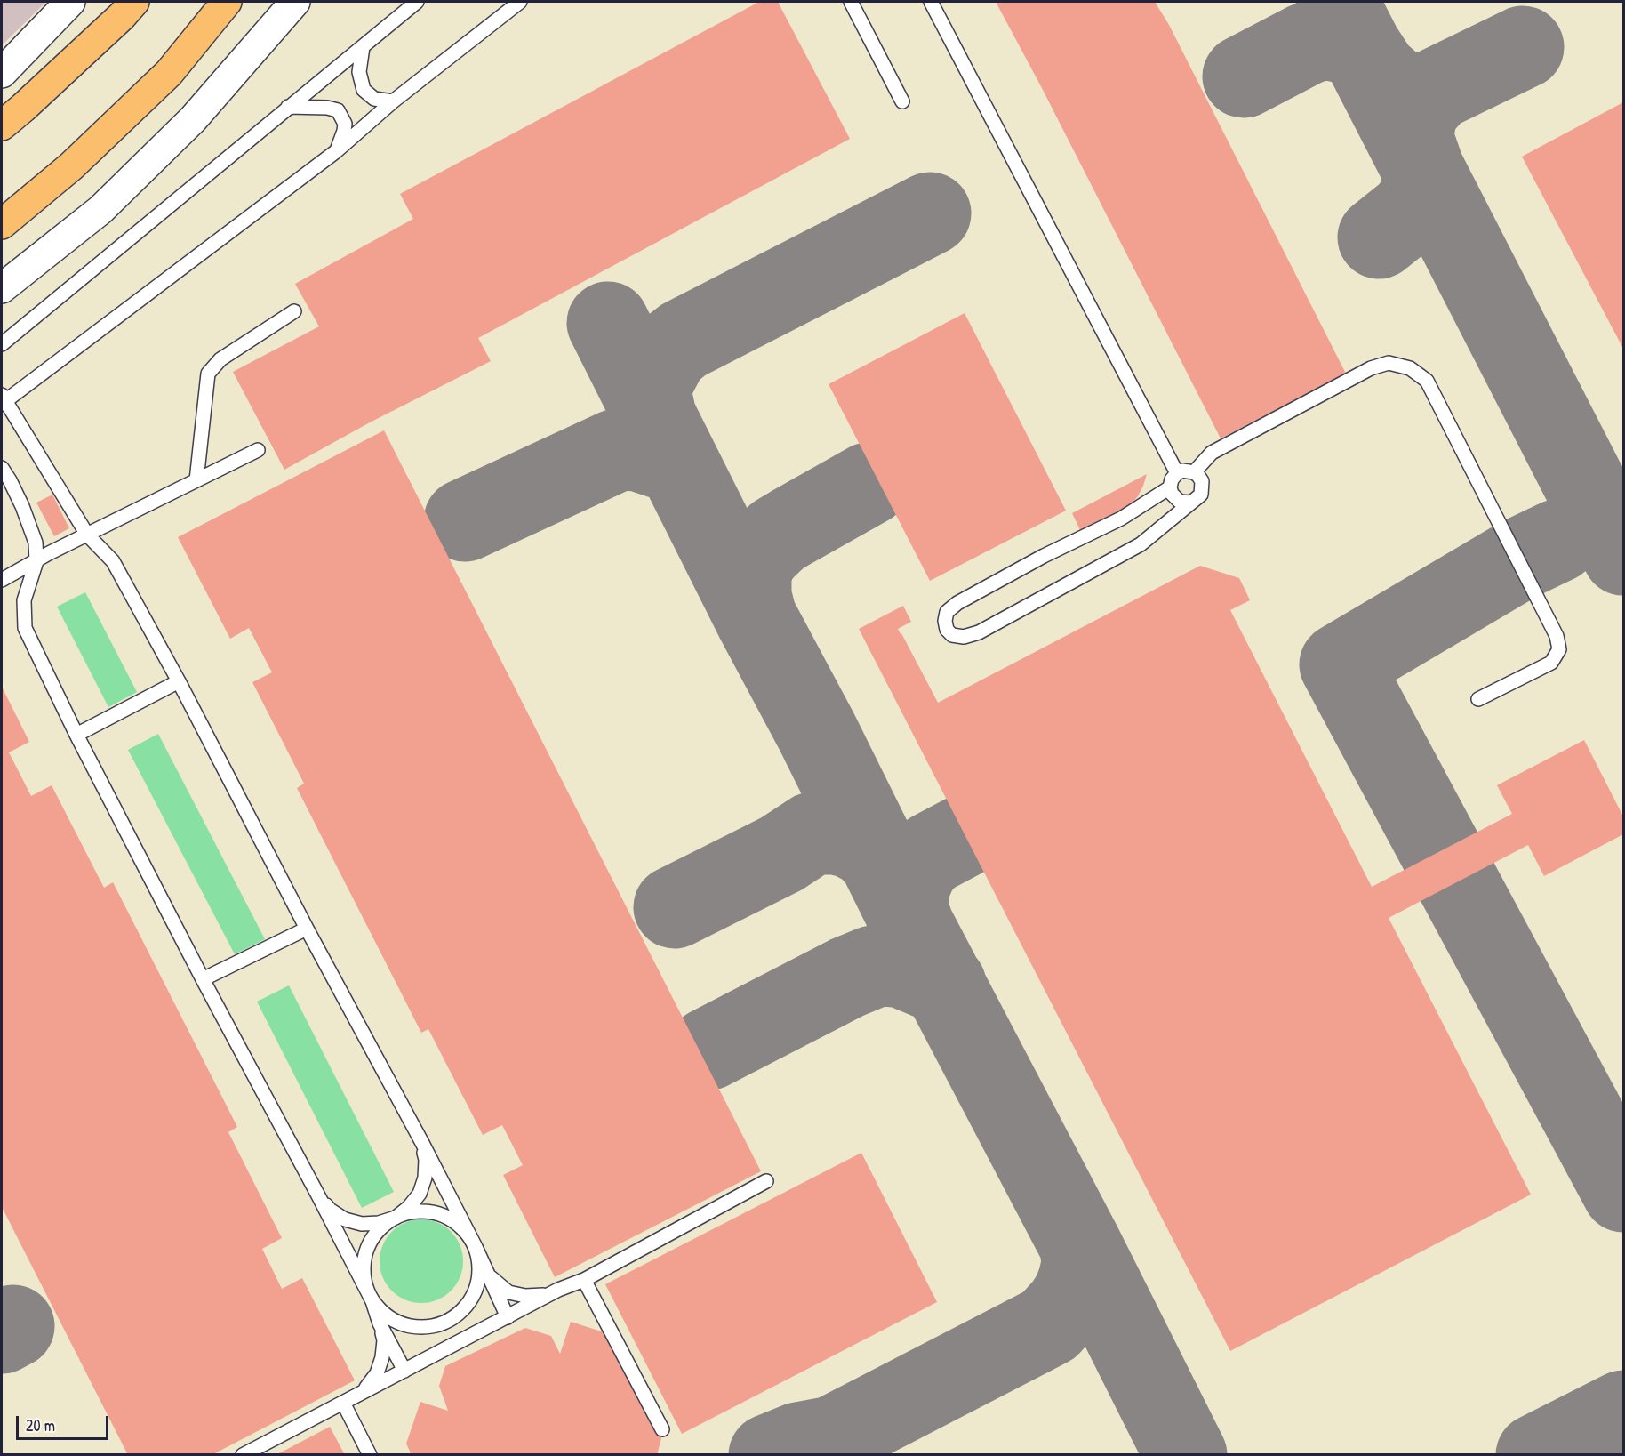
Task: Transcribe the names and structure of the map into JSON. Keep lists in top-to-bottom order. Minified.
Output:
{"scale_bar":"20 m"}
